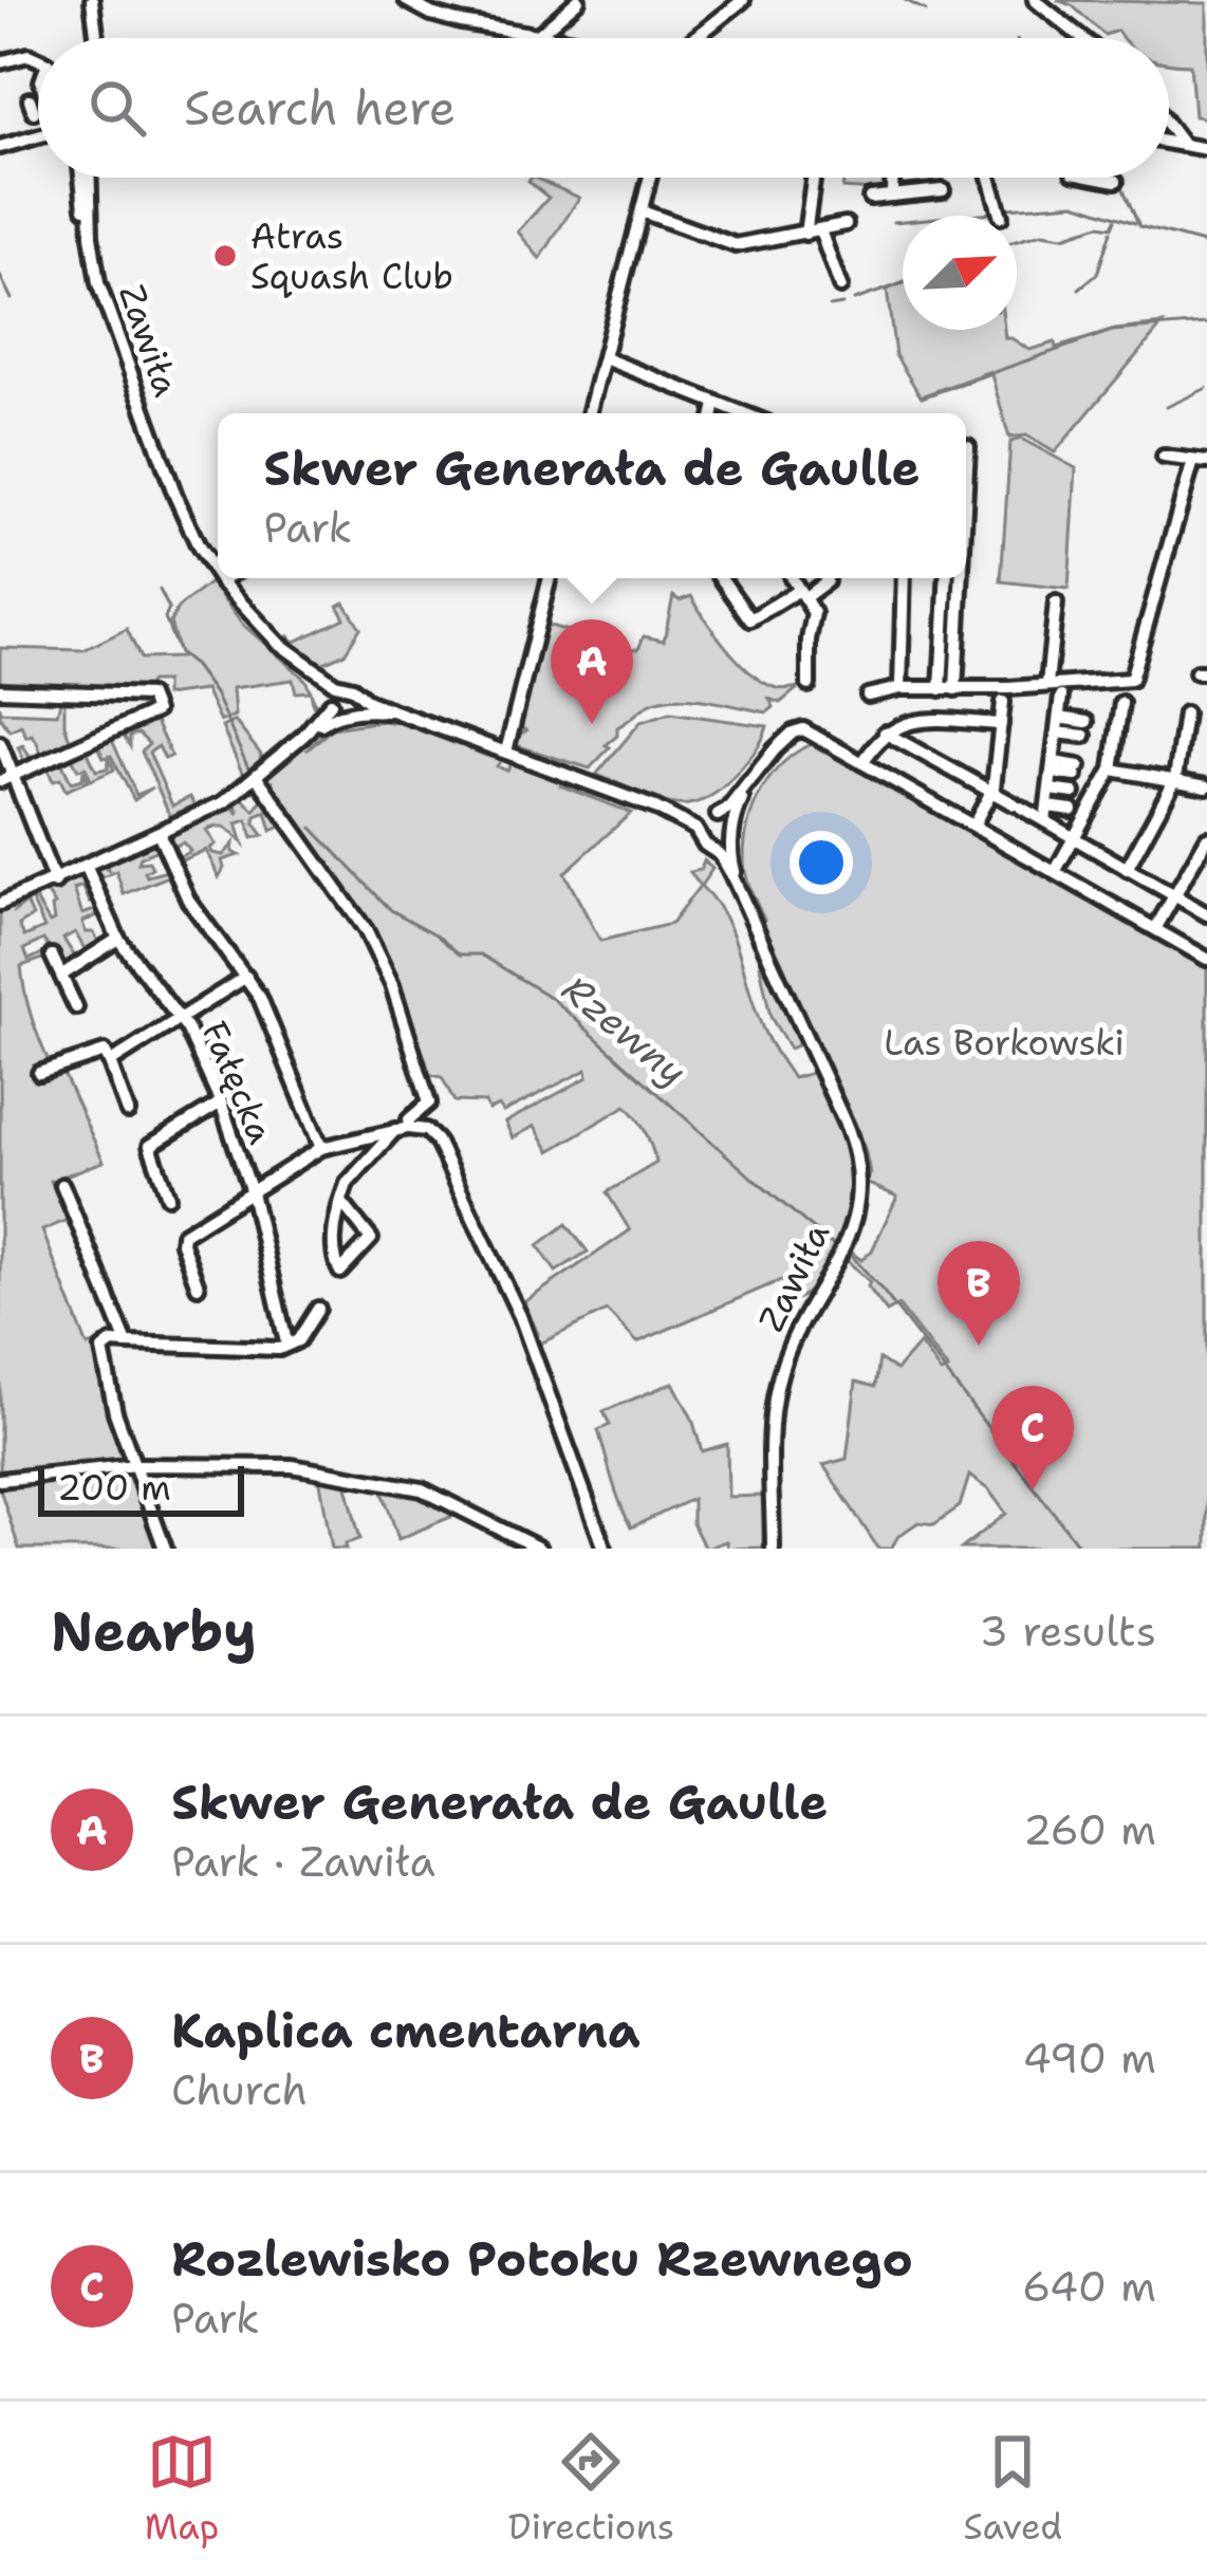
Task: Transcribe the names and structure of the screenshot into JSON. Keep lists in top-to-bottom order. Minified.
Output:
{"streets":{"street":["Zawiła","Fałęcka"]},"water":["Rzewny"],"parks":["Las Borkowski"],"places":["Atras Squash Club"],"scale_bar":"200 m","north":"top right","page":{"search":"Search here","popup":["Skwer Generała de Gaulle","Park"],"pins":["A","B","C"],"scale":"200 m","heading":["Nearby","3 results"],"list":[{"mark":"A","name":"Skwer Generała de Gaulle","note":"Park · Zawiła","value":"260 m"},{"mark":"B","name":"Kaplica cmentarna","note":"Church","value":"490 m"},{"mark":"C","name":"Rozlewisko Potoku Rzewnego","note":"Park","value":"640 m"}],"nav":["Map","Directions","Saved"]}}
